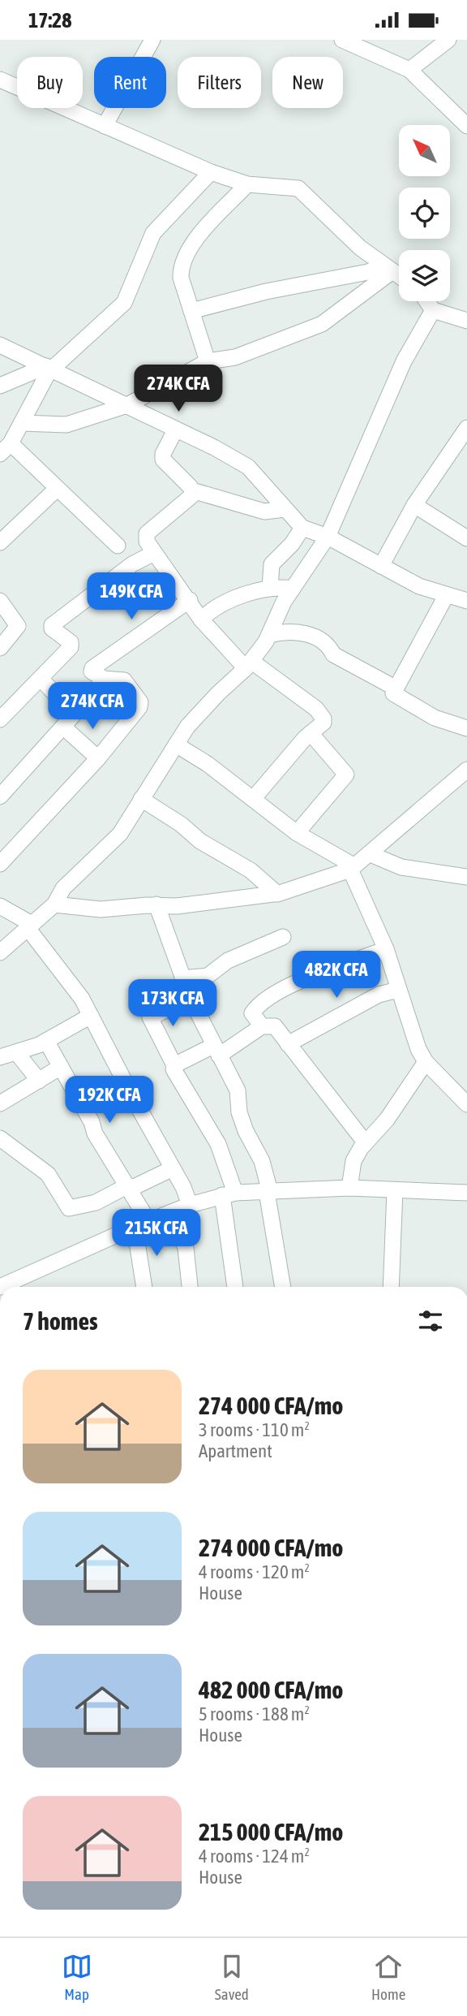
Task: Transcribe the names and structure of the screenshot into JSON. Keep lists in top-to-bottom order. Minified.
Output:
{"north":"top left","page":{"status":"17:28","chip":["Buy","Rent","Filters","New"],"price":["274K CFA","149K CFA","274K CFA","482K CFA","173K CFA","192K CFA","215K CFA"],"heading":"7 homes","list":[{"name":"274 000 CFA/mo","note":"3 rooms · 110 m² · Apartment"},{"name":"274 000 CFA/mo","note":"4 rooms · 120 m² · House"},{"name":"482 000 CFA/mo","note":"5 rooms · 188 m² · House"},{"name":"215 000 CFA/mo","note":"4 rooms · 124 m² · House"}],"tabs":["Map","Saved","Home"]}}
